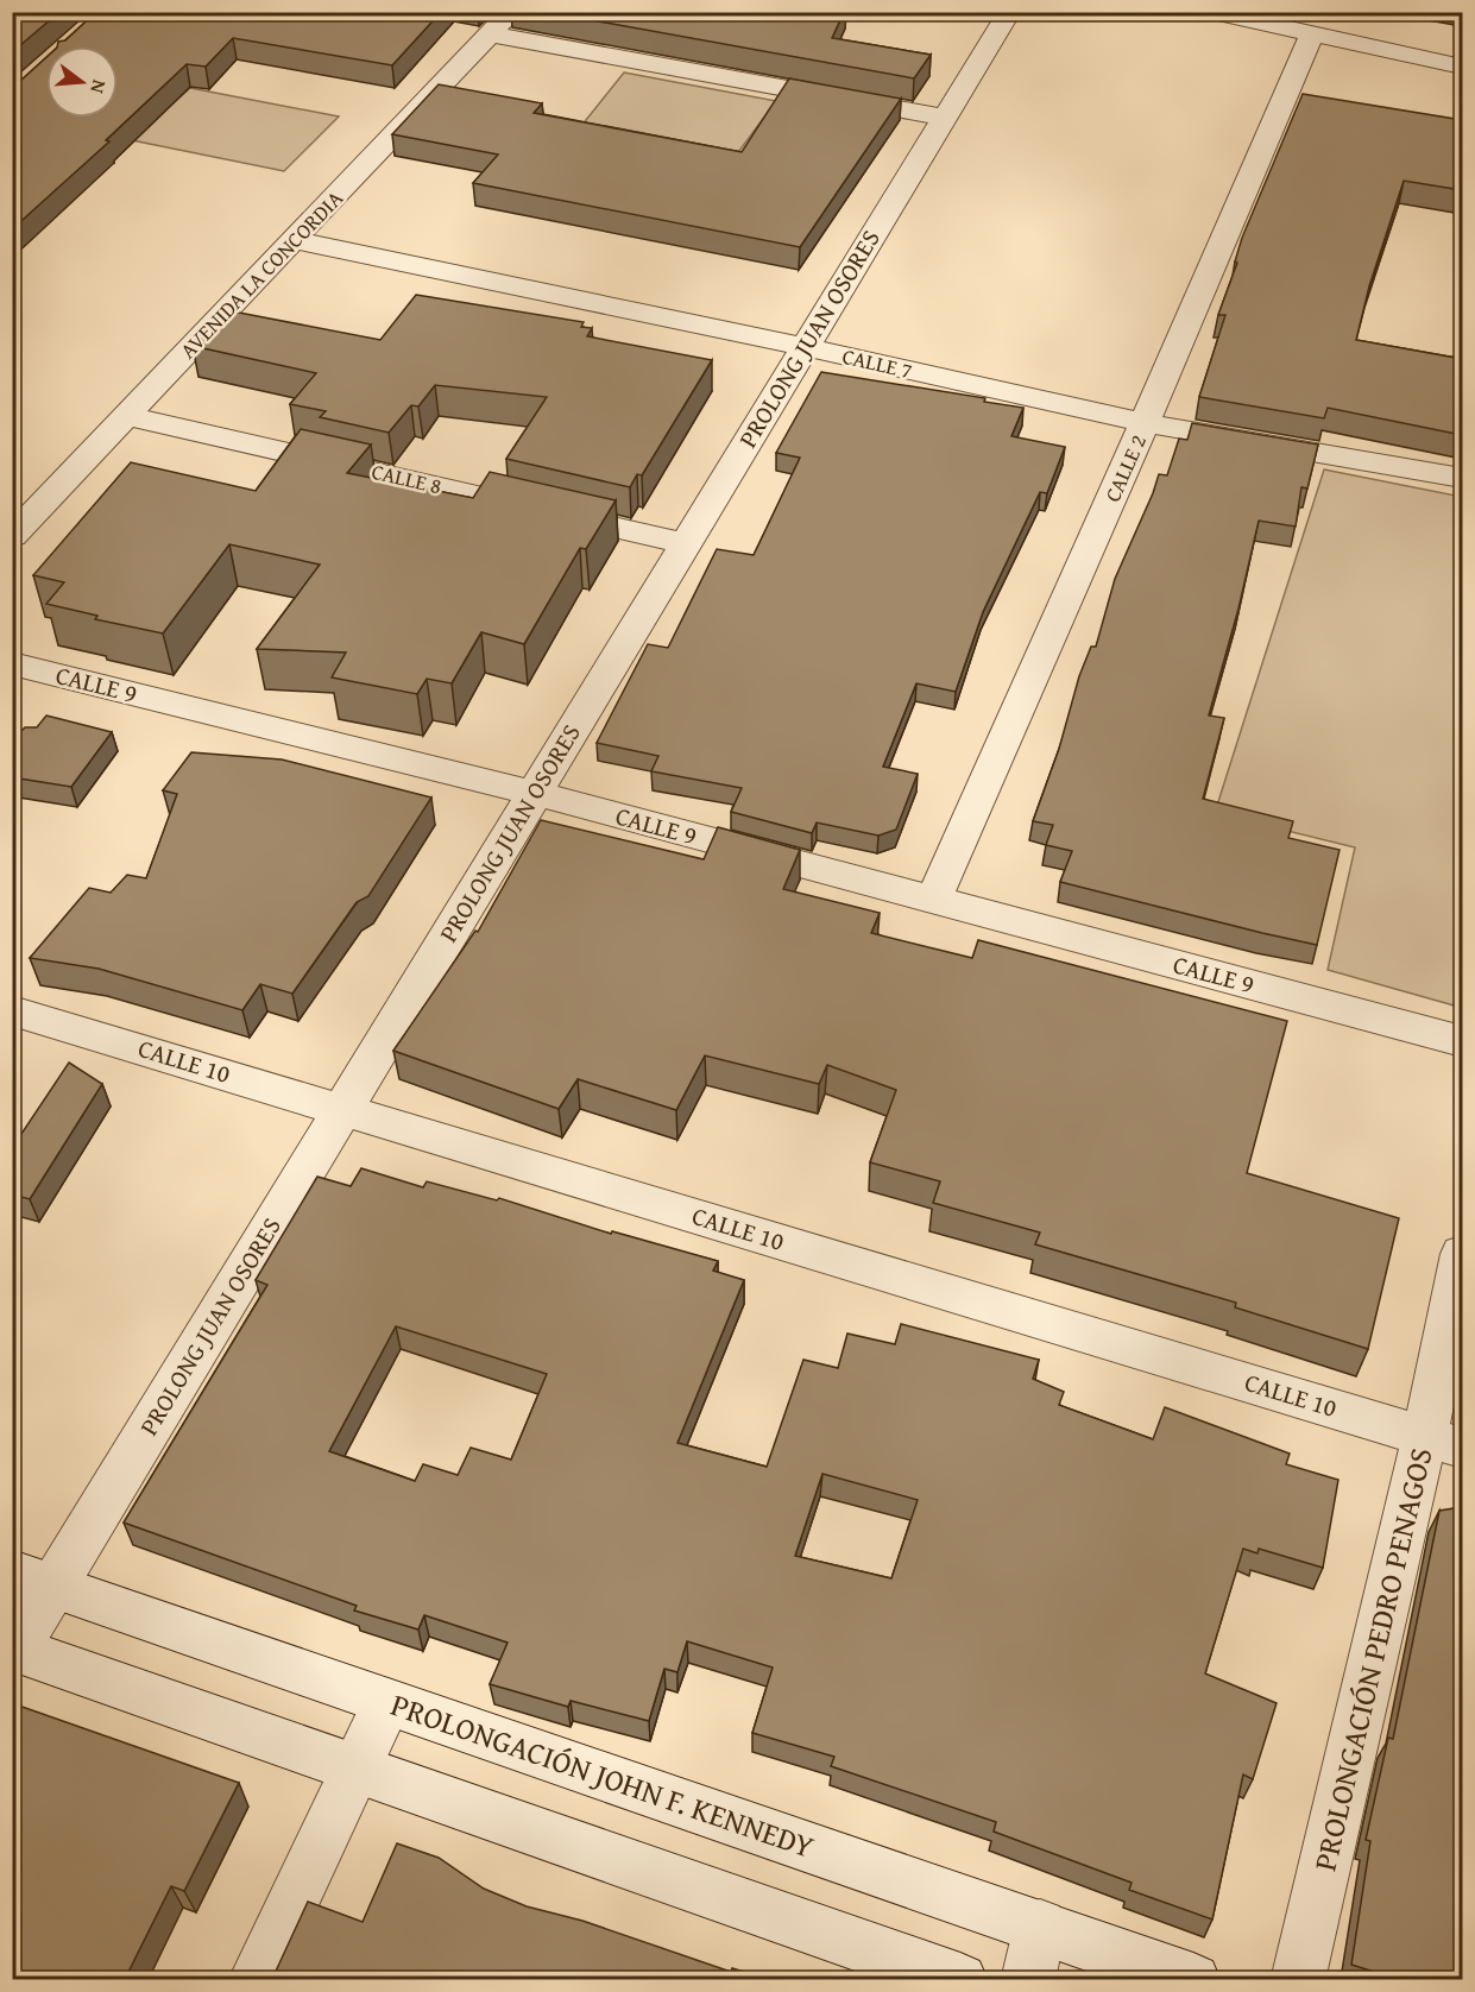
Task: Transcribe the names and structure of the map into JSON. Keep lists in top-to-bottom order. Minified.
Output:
{"streets":{"street":["AVENIDA LA CONCORDIA","PROLONG JUAN OSORES","CALLE 7","CALLE 2","CALLE 8","CALLE 9","CALLE 10","PROLONGACIÓN PEDRO PENAGOS","PROLONGACIÓN JOHN F. KENNEDY"]},"crossings":[["AVENIDA LA CONCORDIA","CALLE 7"],["AVENIDA LA CONCORDIA","CALLE 8"],["PROLONG JUAN OSORES","CALLE 7"],["PROLONG JUAN OSORES","CALLE 8"],["PROLONG JUAN OSORES","CALLE 9"],["PROLONG JUAN OSORES","CALLE 10"],["PROLONG JUAN OSORES","PROLONGACIÓN JOHN F. KENNEDY"],["CALLE 7","CALLE 2"],["CALLE 2","CALLE 9"],["CALLE 10","PROLONGACIÓN PEDRO PENAGOS"]],"north":"right"}
